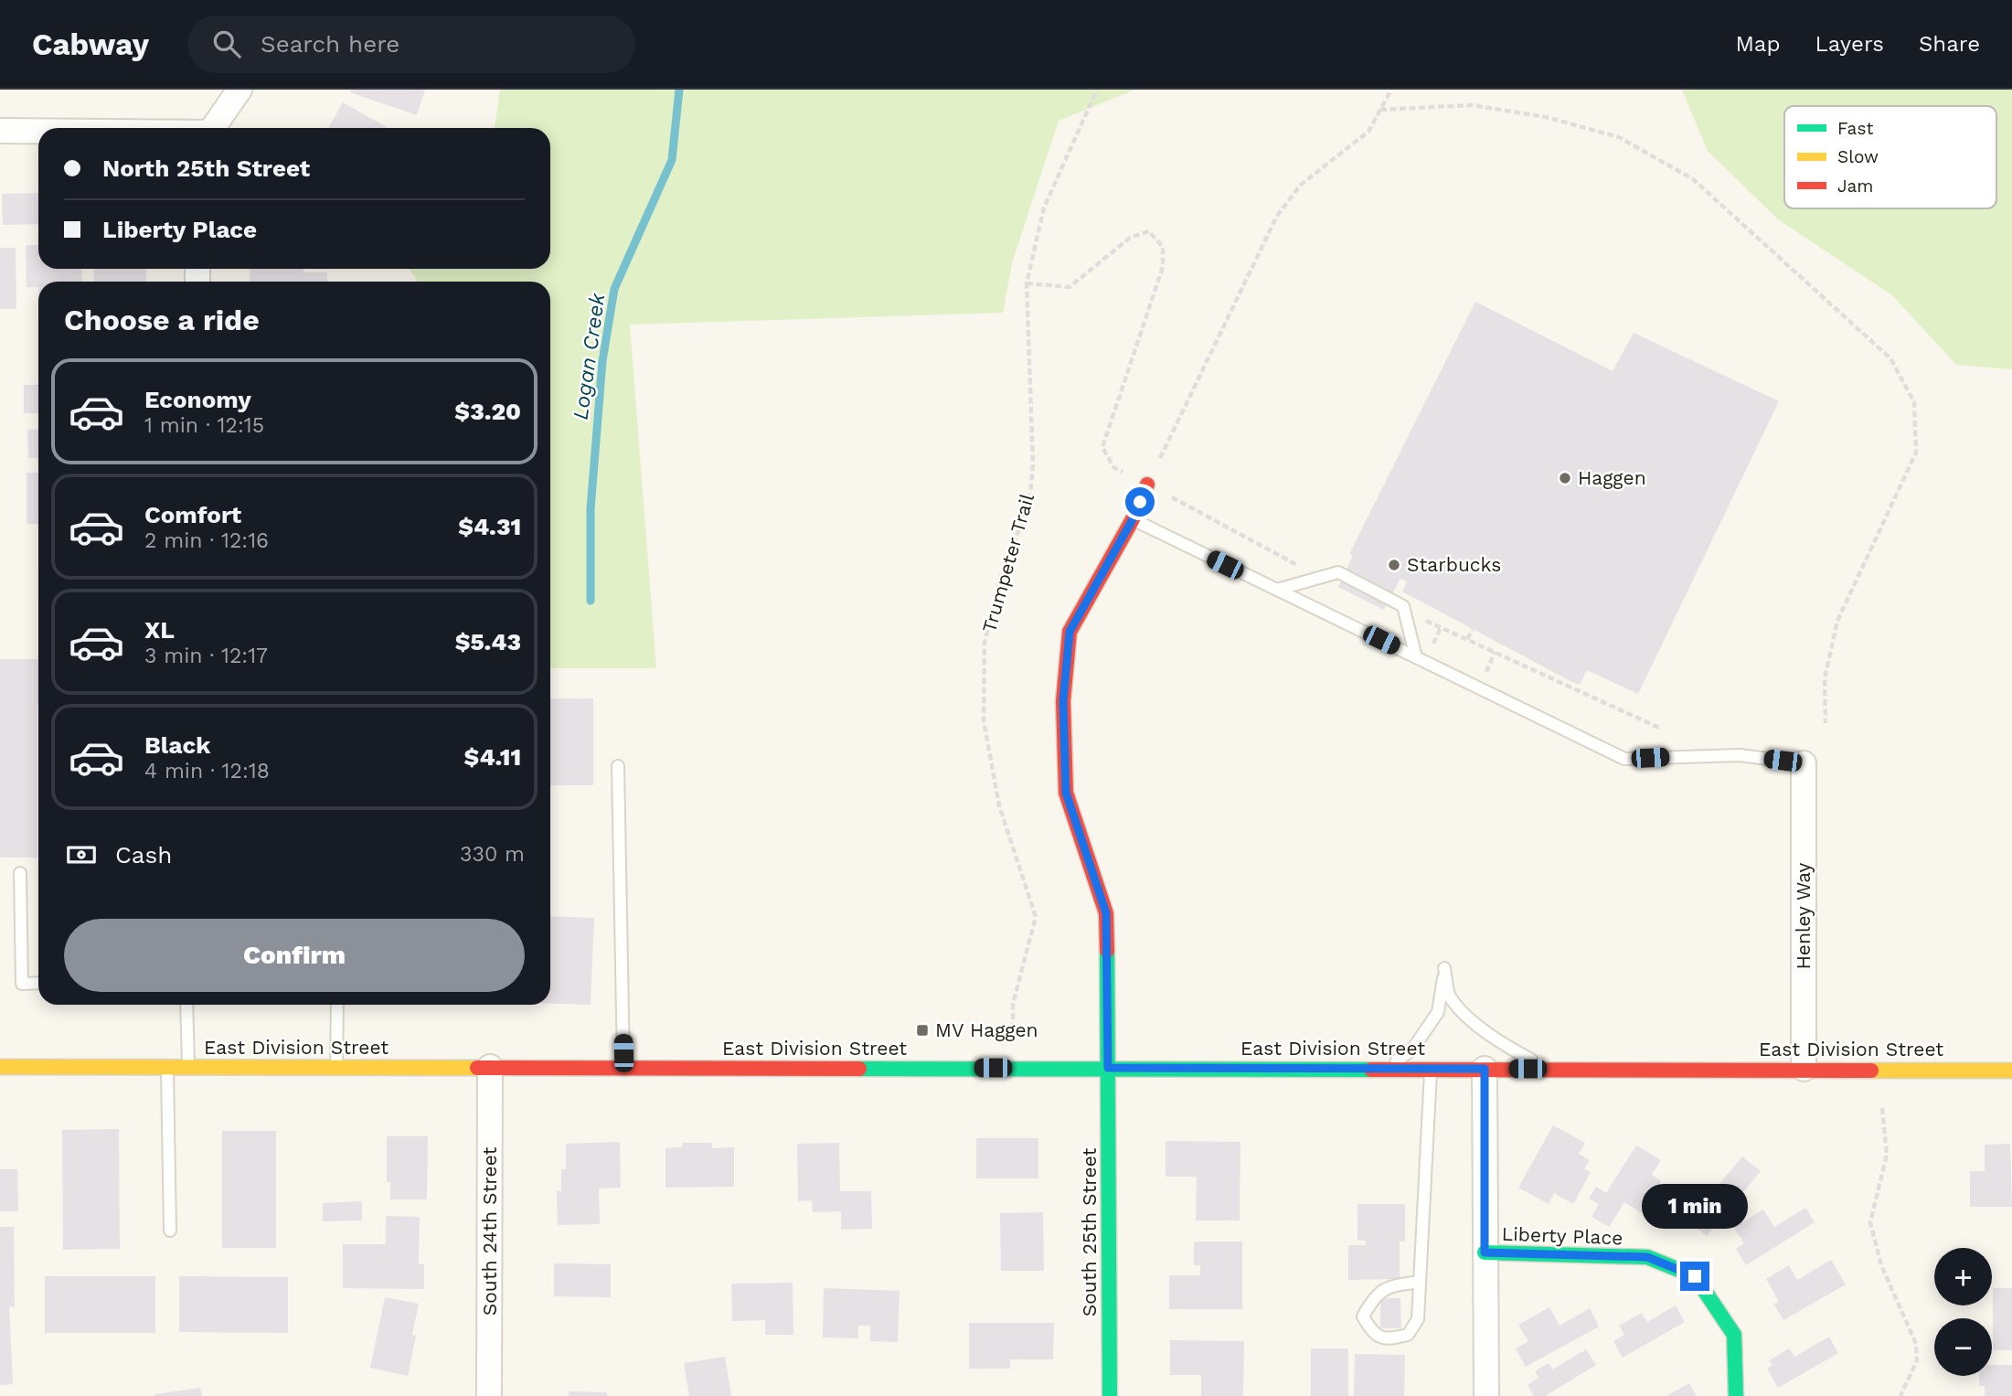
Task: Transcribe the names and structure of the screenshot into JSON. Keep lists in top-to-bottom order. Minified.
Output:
{"streets":{"street":["Henley Way","East Division Street","South 24th Street","South 25th Street","Liberty Place"],"path":["Trumpeter Trail"]},"crossings":[["Henley Way","East Division Street"],["East Division Street","South 24th Street"],["East Division Street","South 25th Street"]],"water":["Logan Creek"],"places":{"other":["Haggen","Starbucks"],"transit":["MV Haggen"]},"legend":["Fast","Slow","Jam"],"page":{"header":"Cabway","search":"Search here","nav":["Map","Layers","Share"],"banner":["North 25th Street","Liberty Place"],"heading":"Choose a ride","list":[{"name":"Economy","note":"1 min · 12:15","value":"$3.20"},{"name":"Comfort","note":"2 min · 12:16","value":"$4.31"},{"name":"XL","note":"3 min · 12:17","value":"$5.43"},{"name":"Black","note":"4 min · 12:18","value":"$4.11"}],"pay":["Cash","330 m"],"buttons":"Confirm","bubble":"1 min","map_buttons":["+","−"]}}
